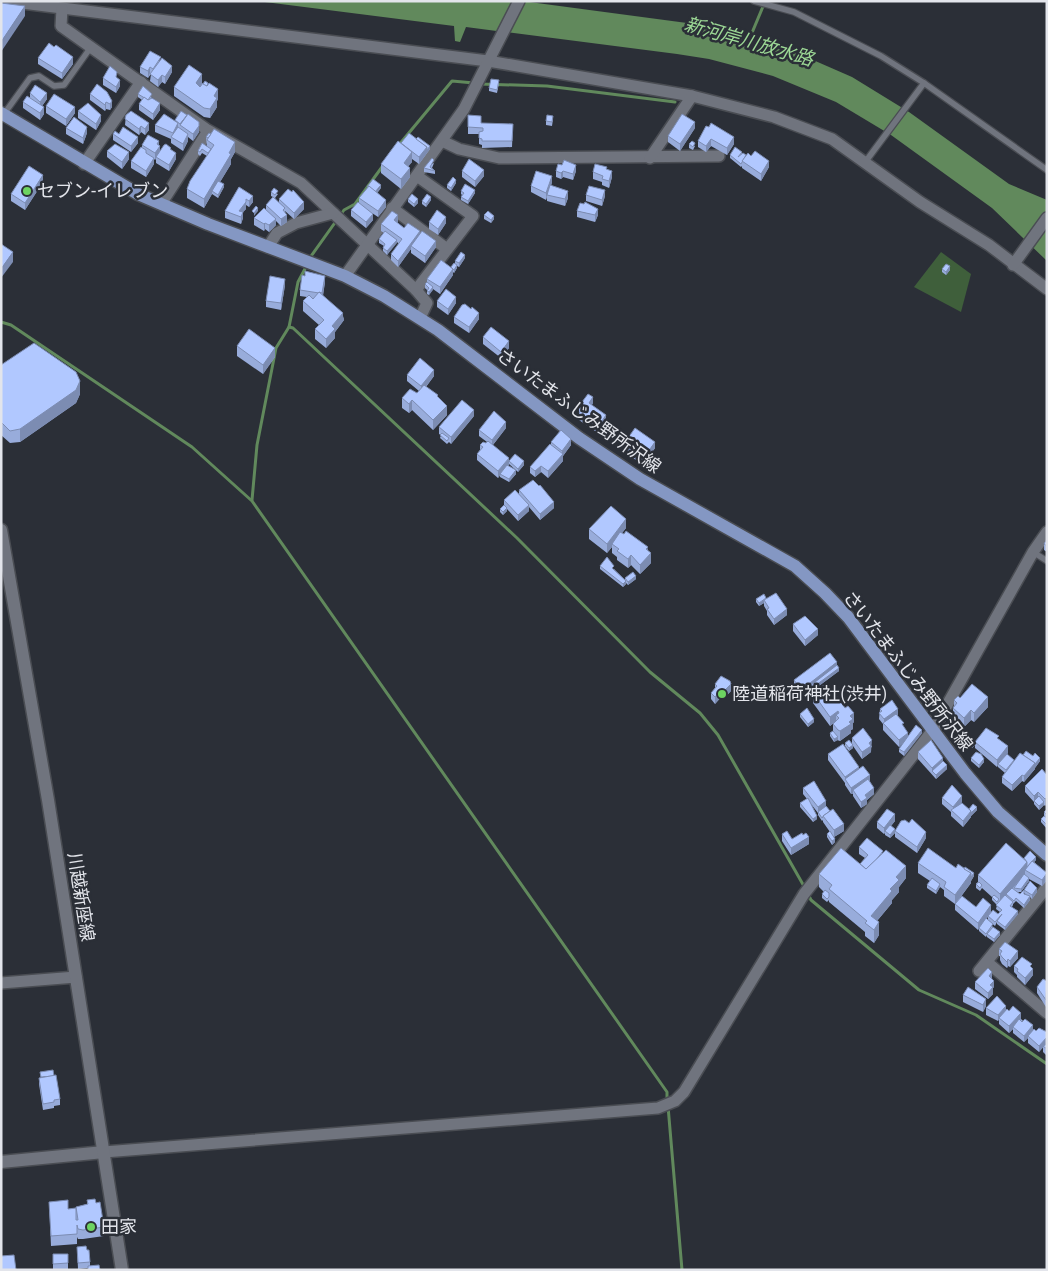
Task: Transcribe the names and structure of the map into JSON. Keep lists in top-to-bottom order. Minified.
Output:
{"streets":{"main road":["さいたまふじみ野所沢線","川越新座線"]},"water":["新河岸川放水路"],"places":["セブン-イレブン","陸道稲荷神社(渋井)","田家"]}
